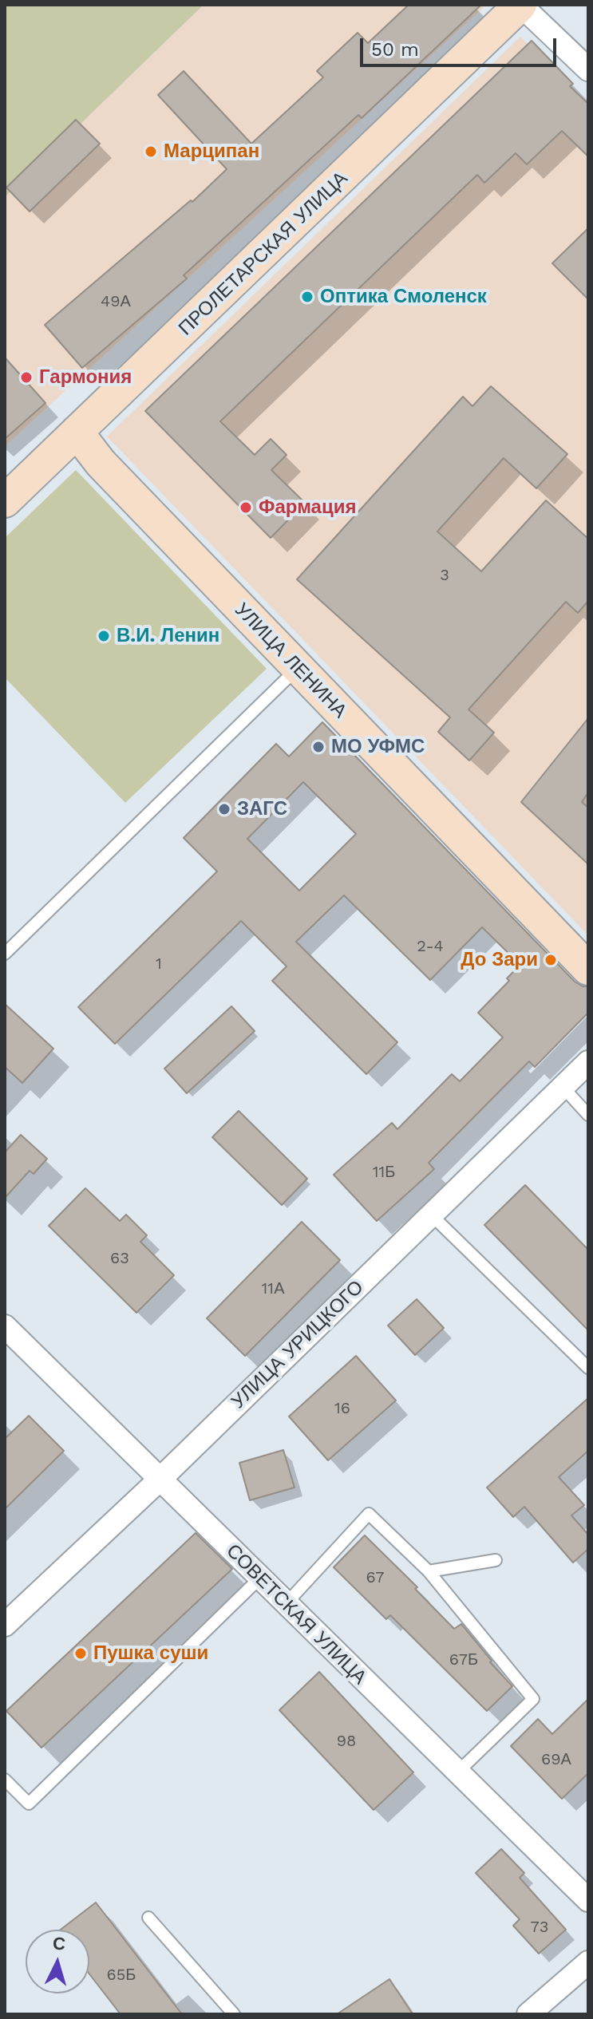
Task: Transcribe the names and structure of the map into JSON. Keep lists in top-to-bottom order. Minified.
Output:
{"streets":{"main road":["ПРОЛЕТАРСКАЯ УЛИЦА","УЛИЦА ЛЕНИНА"],"street":["УЛИЦА УРИЦКОГО","СОВЕТСКАЯ УЛИЦА"]},"crossings":[["ПРОЛЕТАРСКАЯ УЛИЦА","УЛИЦА ЛЕНИНА"],["УЛИЦА УРИЦКОГО","СОВЕТСКАЯ УЛИЦА"]],"places":["Марципан","Оптика Смоленск","Гармония","Фармация","В.И. Ленин","МО УФМС","ЗАГС","До Зари","Пушка суши"],"house_numbers":["49А","3","2-4","1","11Б","63","11А","16","67","67Б","98","69А","73","65Б"],"scale_bar":"50 m","north":"top"}
